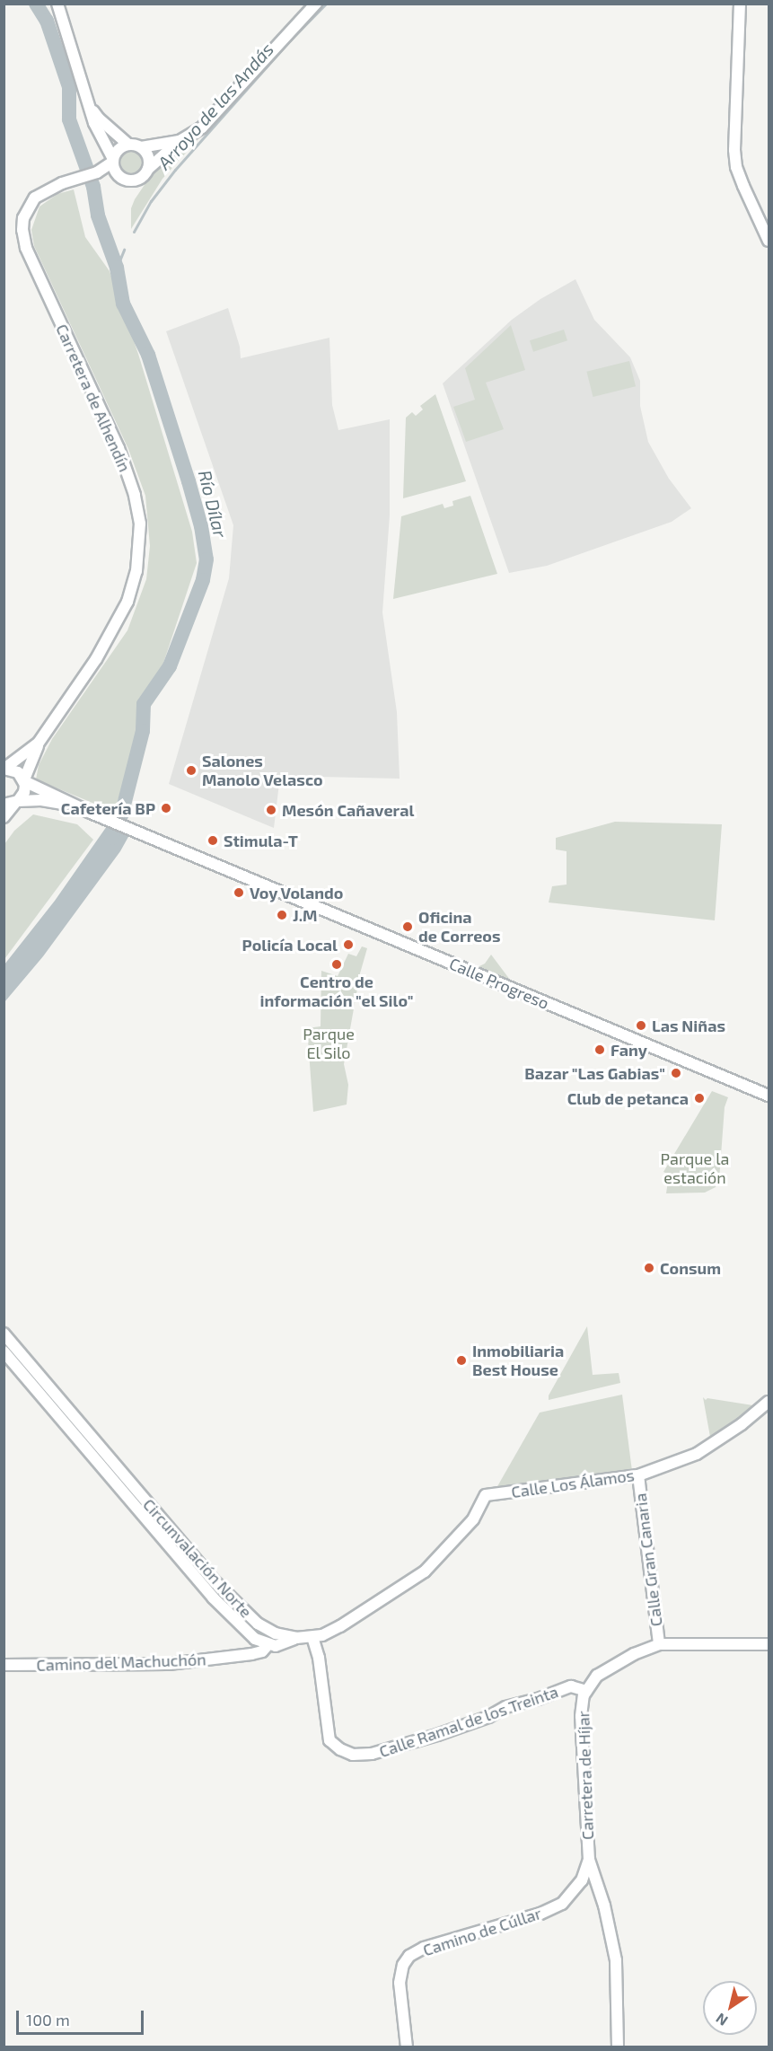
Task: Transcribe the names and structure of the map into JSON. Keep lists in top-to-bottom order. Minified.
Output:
{"streets":{"street":["Carretera de Alhendín","Calle Progreso","Calle Los Álamos","Circunvalación Norte","Calle Gran Canaria","Camino del Machuchón","Calle Ramal de los Treinta","Carretera de Híjar","Camino de Cúllar"]},"crossings":[["Calle Los Álamos","Calle Gran Canaria"],["Calle Los Álamos","Calle Ramal de los Treinta"],["Circunvalación Norte","Camino del Machuchón"],["Calle Ramal de los Treinta","Carretera de Híjar"],["Carretera de Híjar","Camino de Cúllar"]],"water":["Arroyo de las Andás","Río Dílar"],"parks":["Parque El Silo","Parque la estación"],"places":["Salones Manolo Velasco","Cafetería BP","Mesón Cañaveral","Stimula-T","Voy Volando","J.M","Oficina de Correos","Policía Local","Centro de información \"el Silo\"","Las Niñas","Fany","Bazar \"Las Gabias\"","Club de petanca","Consum","Inmobiliaria Best House"],"scale_bar":"100 m","north":"bottom left"}
